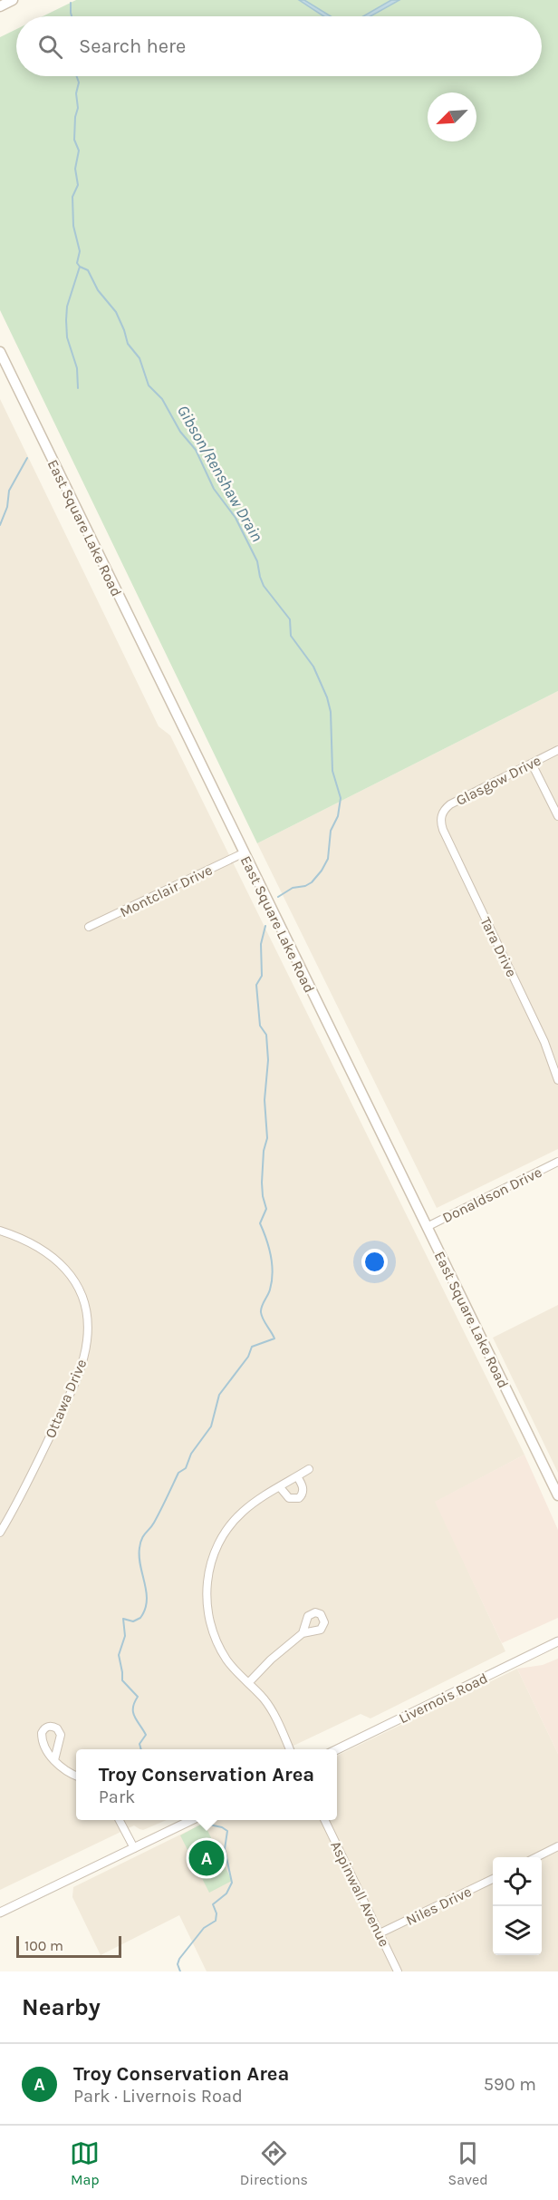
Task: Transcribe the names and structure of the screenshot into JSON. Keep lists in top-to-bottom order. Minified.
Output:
{"streets":{"main road":["East Square Lake Road"],"street":["Glasgow Drive","Montclair Drive","Tara Drive","Donaldson Drive","Ottawa Drive","Livernois Road","Aspinwall Avenue","Niles Drive"]},"crossings":[["East Square Lake Road","Montclair Drive"],["East Square Lake Road","Donaldson Drive"],["Glasgow Drive","Tara Drive"],["Aspinwall Avenue","Niles Drive"]],"water":["Gibson/Renshaw Drain"],"scale_bar":"100 m","north":"bottom left","page":{"search":"Search here","popup":["Troy Conservation Area","Park"],"pins":"A","scale":"100 m","heading":"Nearby","list":[{"mark":"A","name":"Troy Conservation Area","note":"Park · Livernois Road","value":"590 m"}],"nav":["Map","Directions","Saved"]}}
